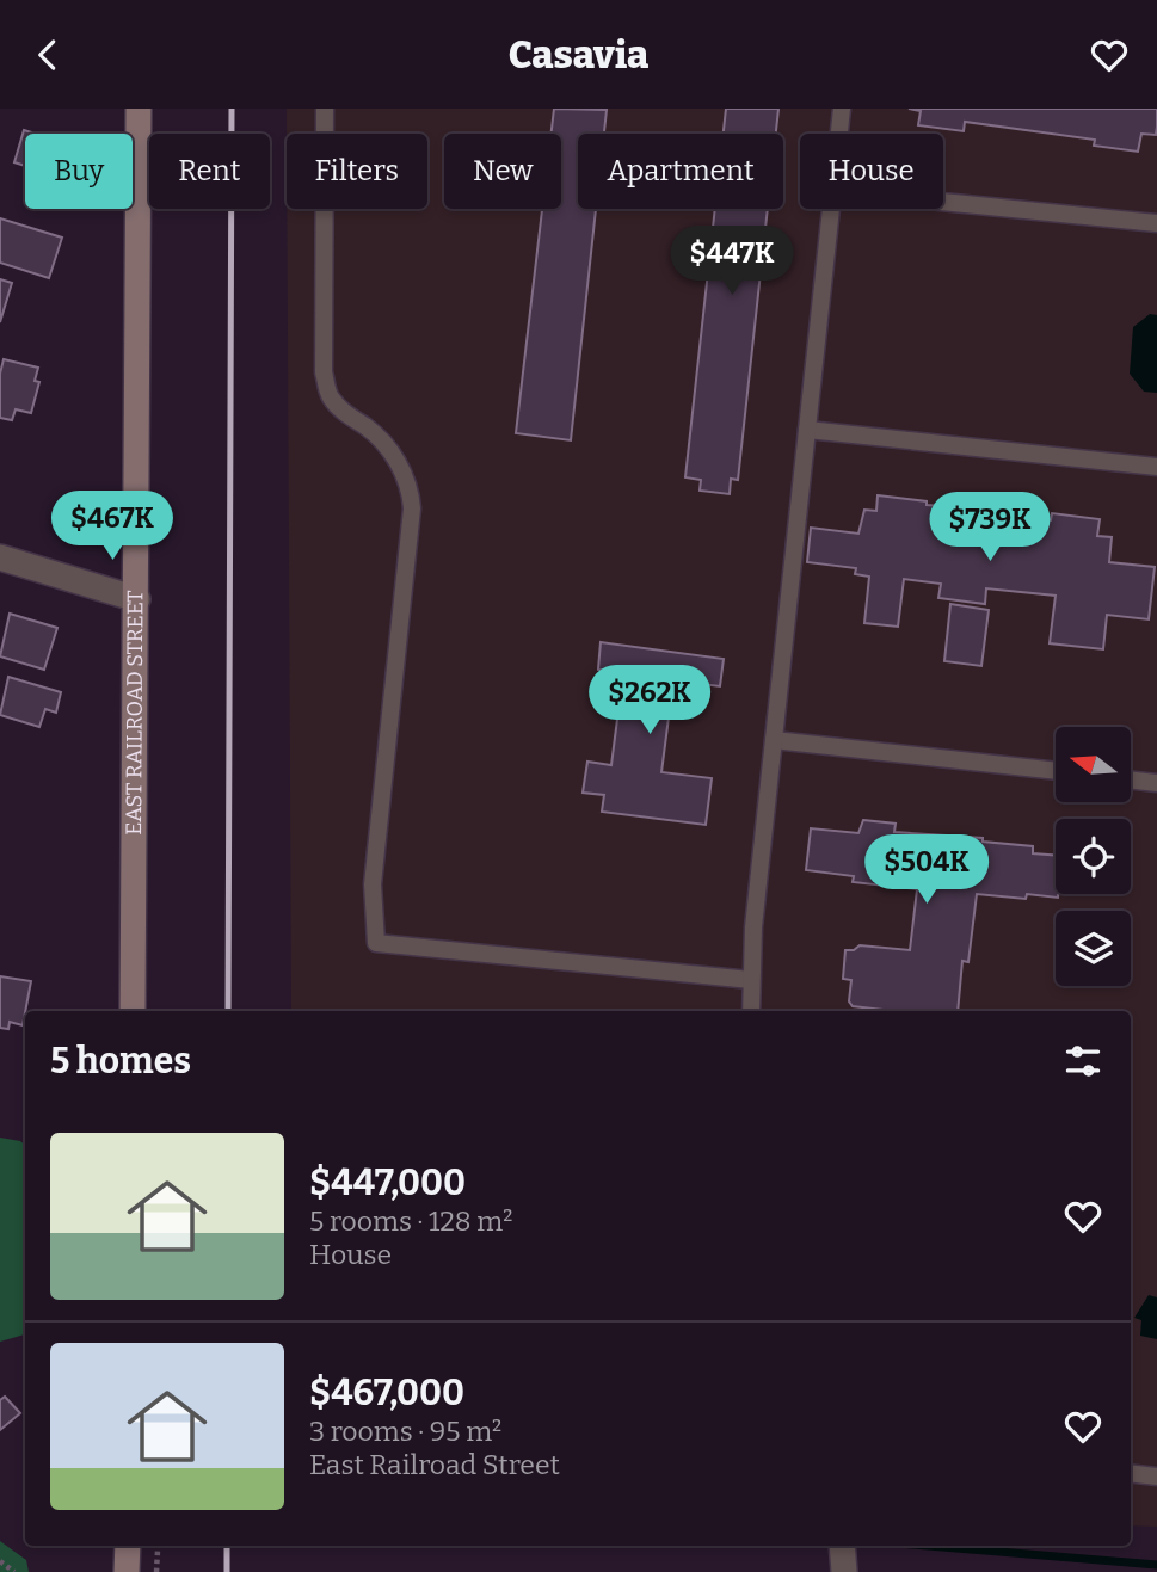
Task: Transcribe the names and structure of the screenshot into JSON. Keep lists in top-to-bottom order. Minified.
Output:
{"streets":{"street":["EAST RAILROAD STREET"]},"north":"left","page":{"header":"Casavia","chip":["Buy","Rent","Filters","New","Apartment","House"],"price":["$447K","$467K","$739K","$262K","$504K"],"heading":"5 homes","list":[{"name":"$447,000","note":"5 rooms · 128 m² · House"},{"name":"$467,000","note":"3 rooms · 95 m² · East Railroad Street"}]}}
